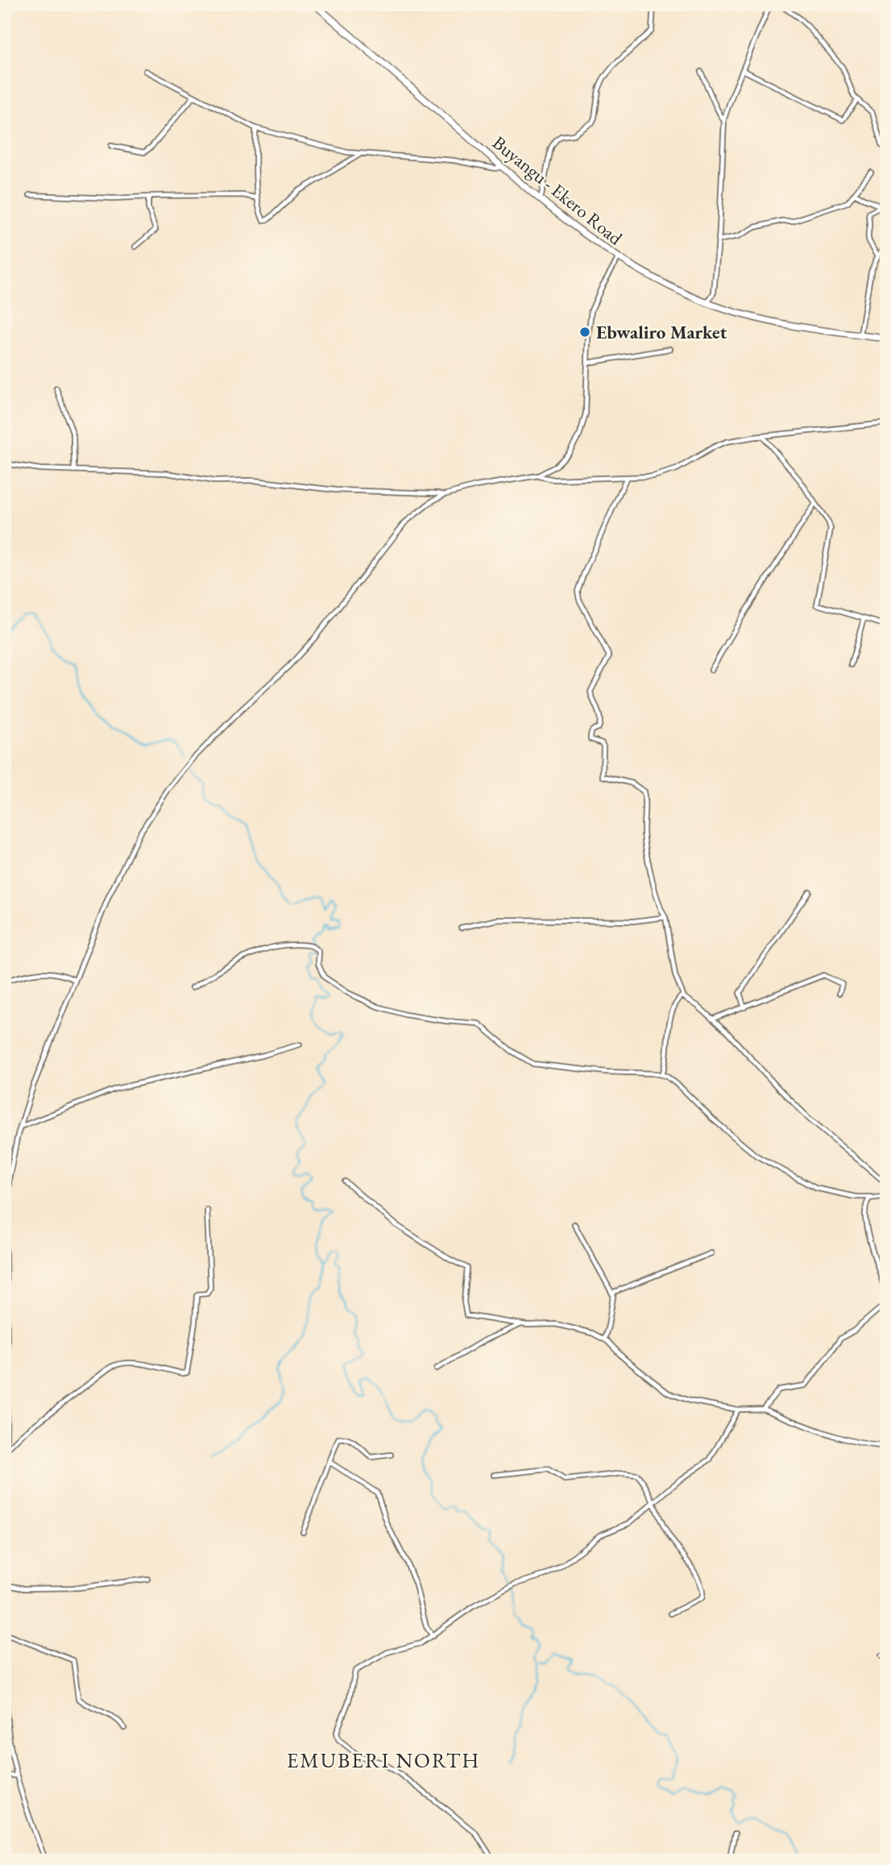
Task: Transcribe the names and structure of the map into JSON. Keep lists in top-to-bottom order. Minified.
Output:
{"streets":{"main road":["Buyangu - Ekero Road"]},"districts":["EMUBERI NORTH"],"places":["Ebwaliro Market"]}
